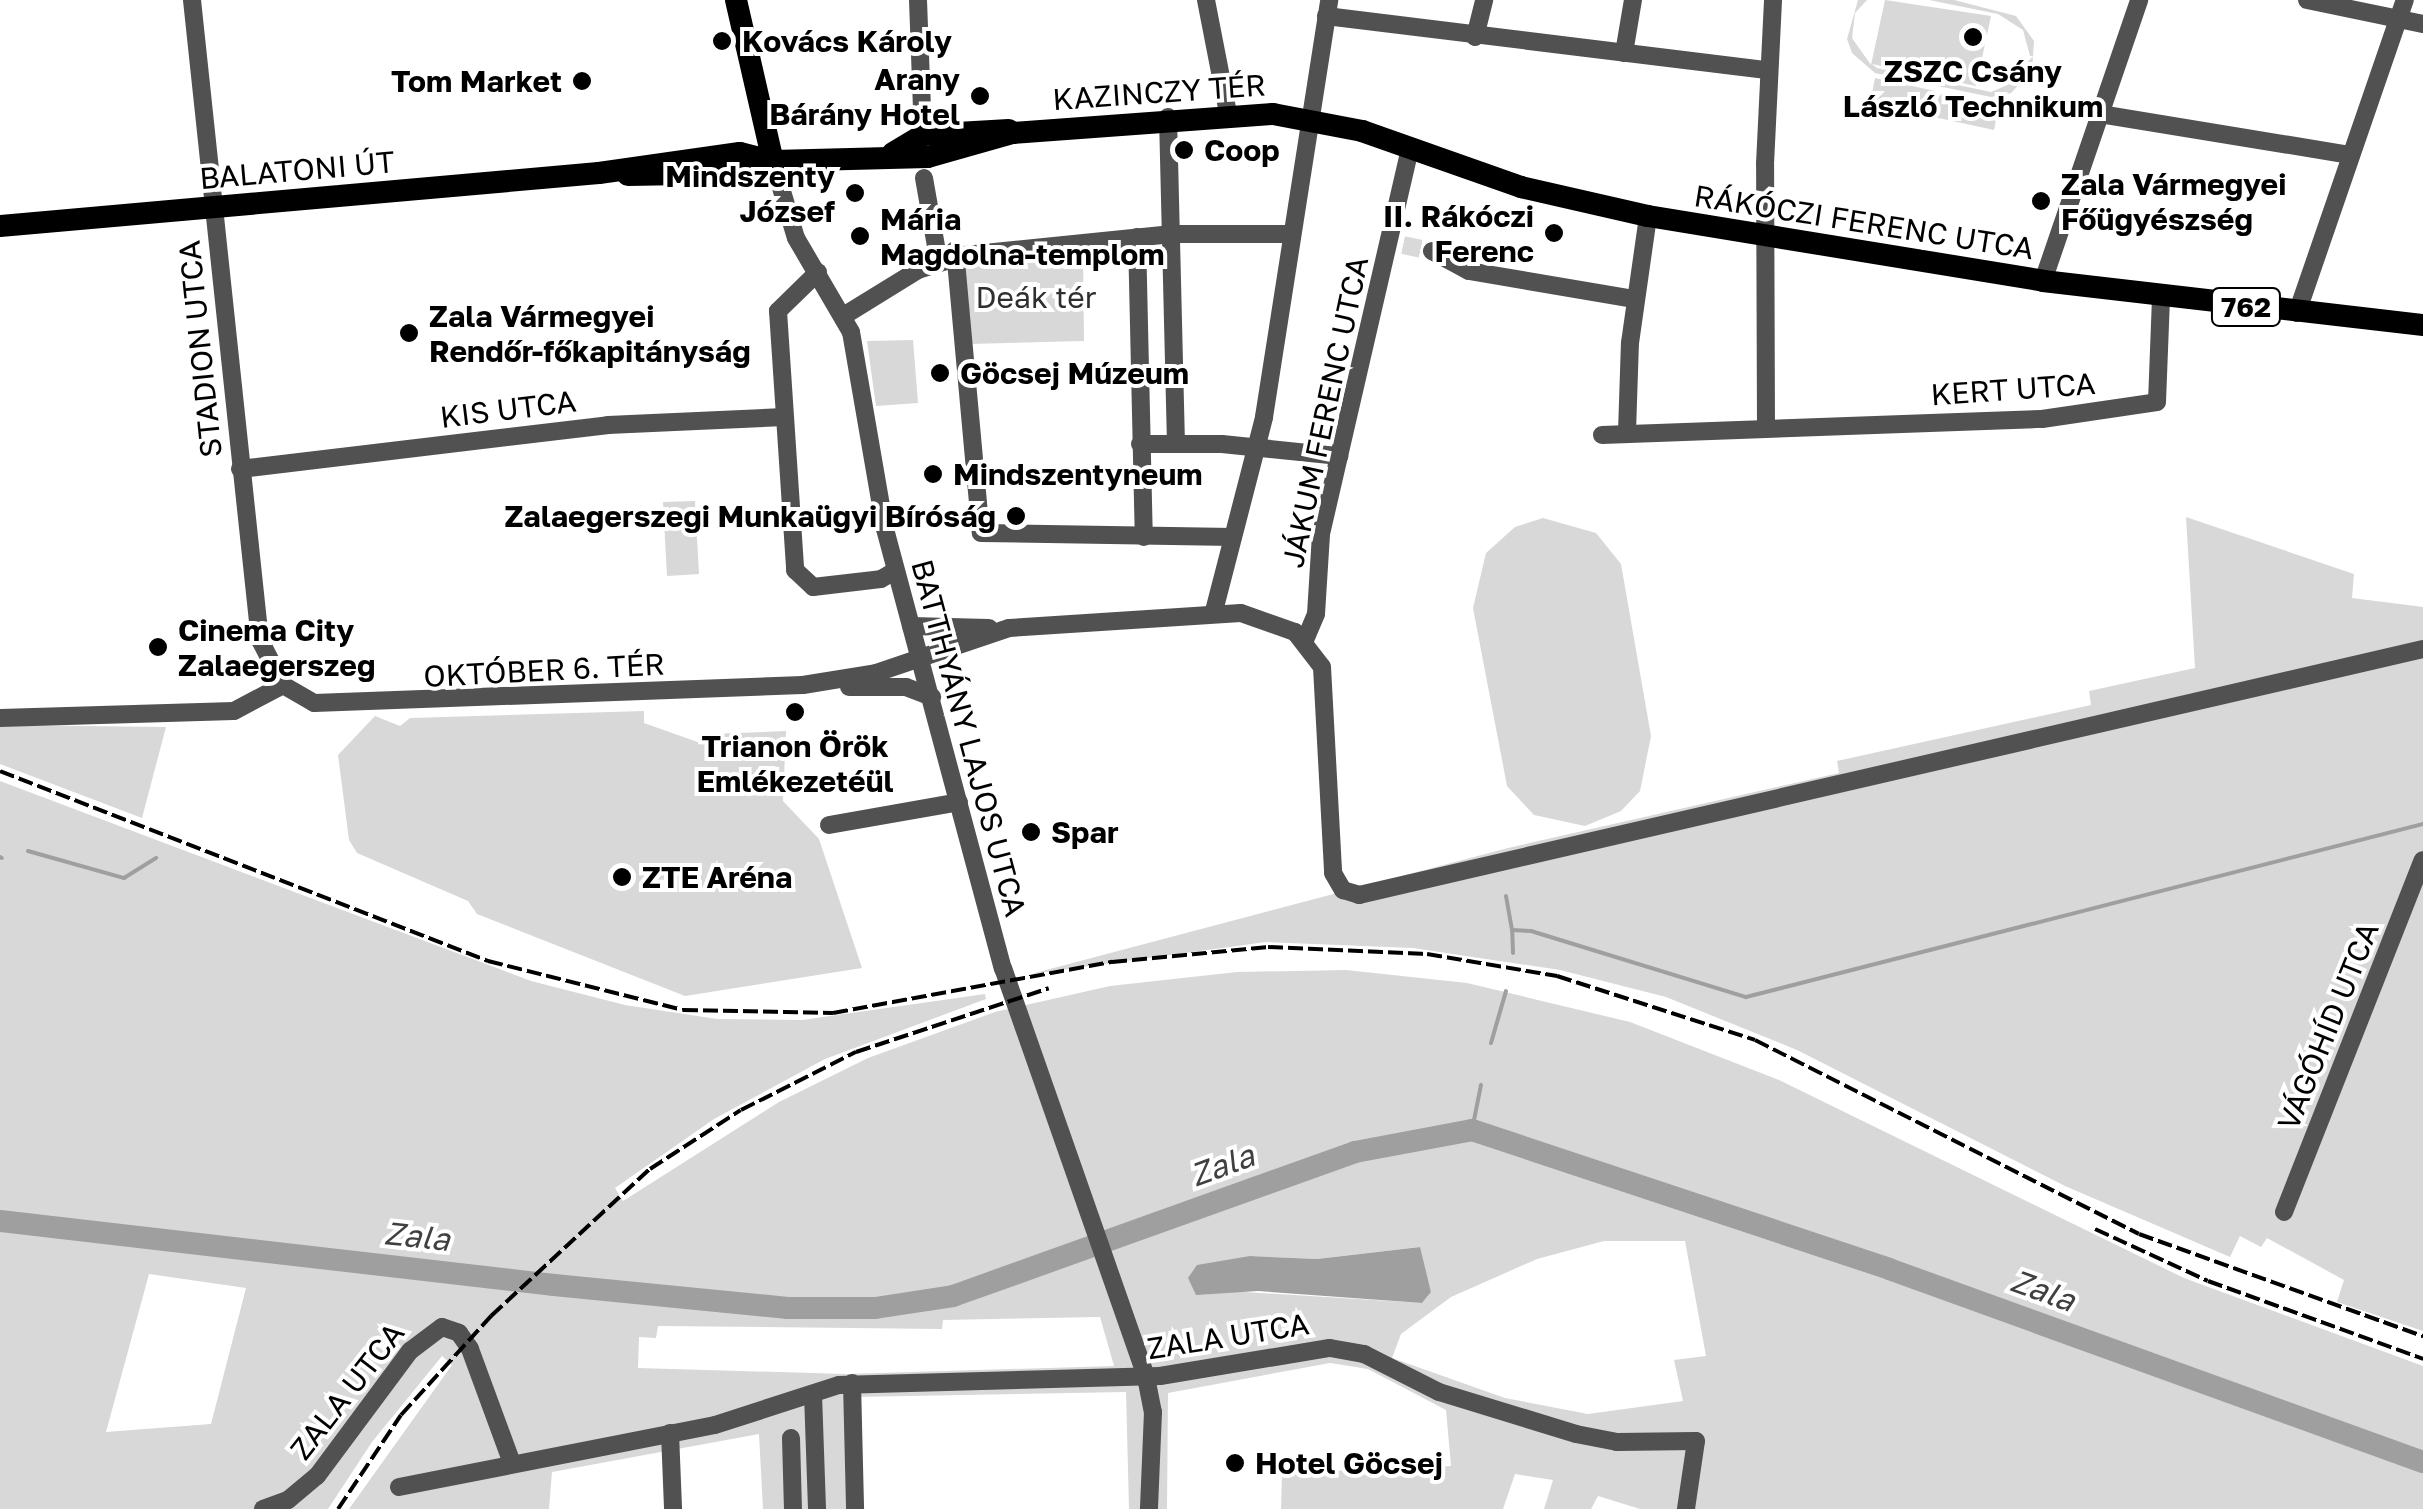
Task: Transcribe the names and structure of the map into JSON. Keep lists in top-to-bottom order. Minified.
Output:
{"streets":{"main road":["KAZINCZY TÉR","BALATONI ÚT","RÁKÓCZI FERENC UTCA","762"],"street":["STADION UTCA","KERT UTCA","KIS UTCA","JÁKUM FERENC UTCA","OKTÓBER 6. TÉR","BATTHYÁNY LAJOS UTCA","VÁGÓHÍD UTCA","ZALA UTCA"]},"crossings":[["KAZINCZY TÉR","BALATONI ÚT"],["KAZINCZY TÉR","RÁKÓCZI FERENC UTCA"],["KAZINCZY TÉR","BATTHYÁNY LAJOS UTCA"],["BALATONI ÚT","STADION UTCA"],["BALATONI ÚT","BATTHYÁNY LAJOS UTCA"],["RÁKÓCZI FERENC UTCA","KERT UTCA"],["RÁKÓCZI FERENC UTCA","JÁKUM FERENC UTCA"],["STADION UTCA","KIS UTCA"],["STADION UTCA","OKTÓBER 6. TÉR"],["OKTÓBER 6. TÉR","BATTHYÁNY LAJOS UTCA"],["BATTHYÁNY LAJOS UTCA","ZALA UTCA"]],"water":["Zala"],"parks":["Deák tér"],"places":["ZSZC Csány László Technikum","Kovács Károly","Tom Market","Arany Bárány Hotel","Coop","Mindszenty József","Zala Vármegyei Főügyészség","II. Rákóczi Ferenc","Mária Magdolna-templom","Zala Vármegyei Rendőr-főkapitányság","Göcsej Múzeum","Mindszentyneum","Zalaegerszegi Munkaügyi Bíróság","Cinema City Zalaegerszeg","Trianon Örök Emlékezetéül","Spar","ZTE Aréna","Hotel Göcsej"]}
